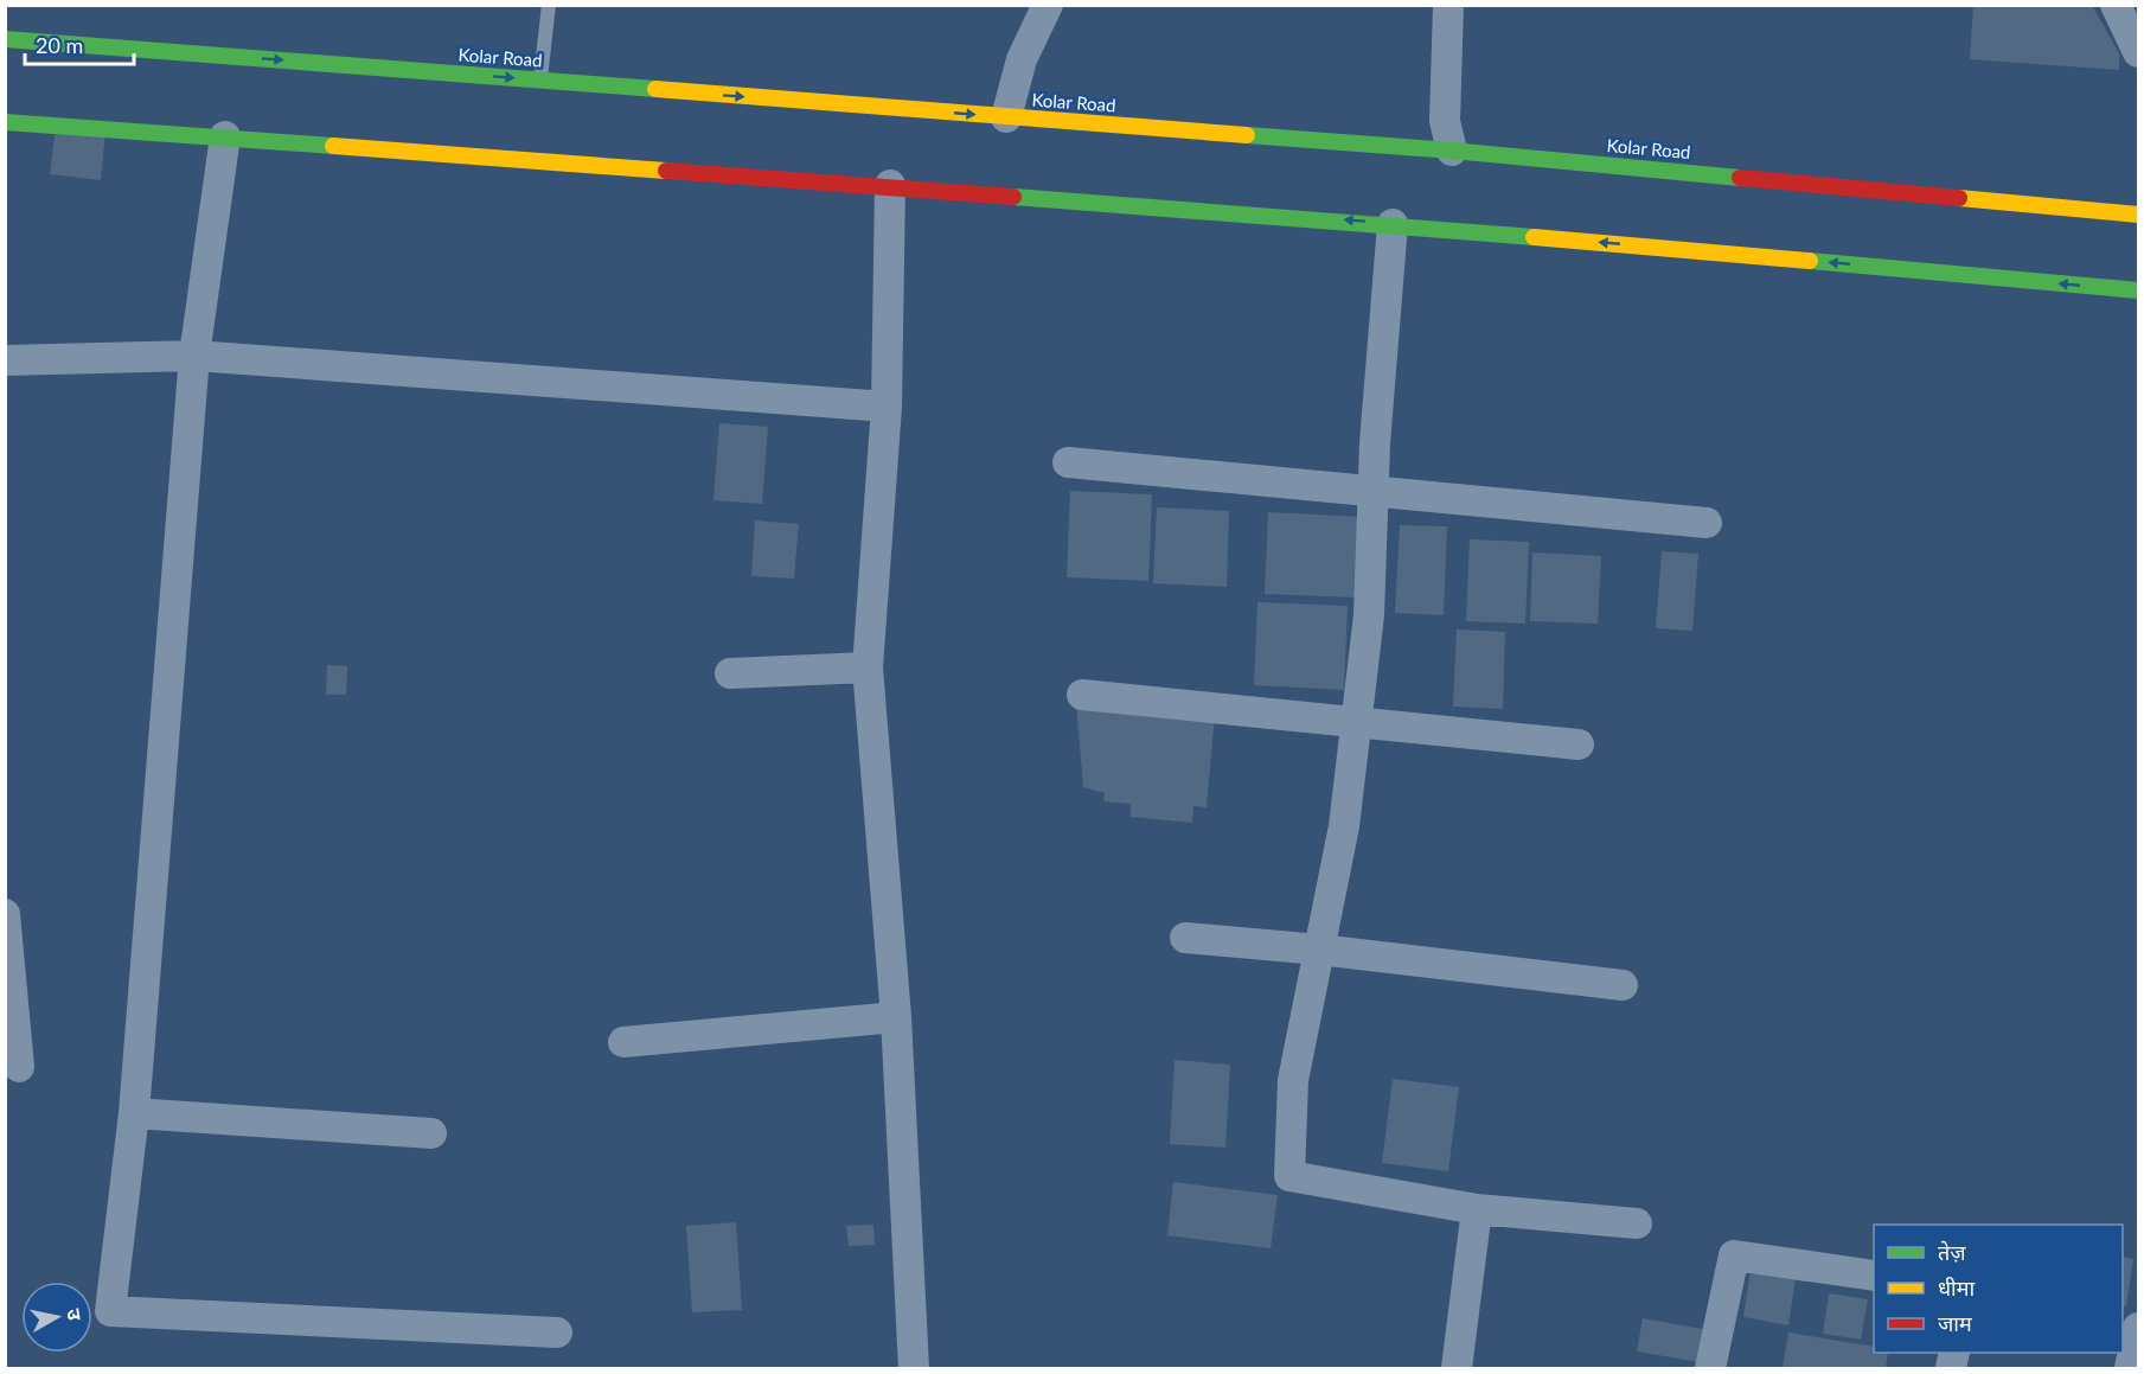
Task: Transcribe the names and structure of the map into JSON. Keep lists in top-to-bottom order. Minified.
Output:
{"streets":{"main road":["Kolar Road"]},"legend":["तेज़","धीमा","जाम"],"scale_bar":"20 m","north":"right"}
